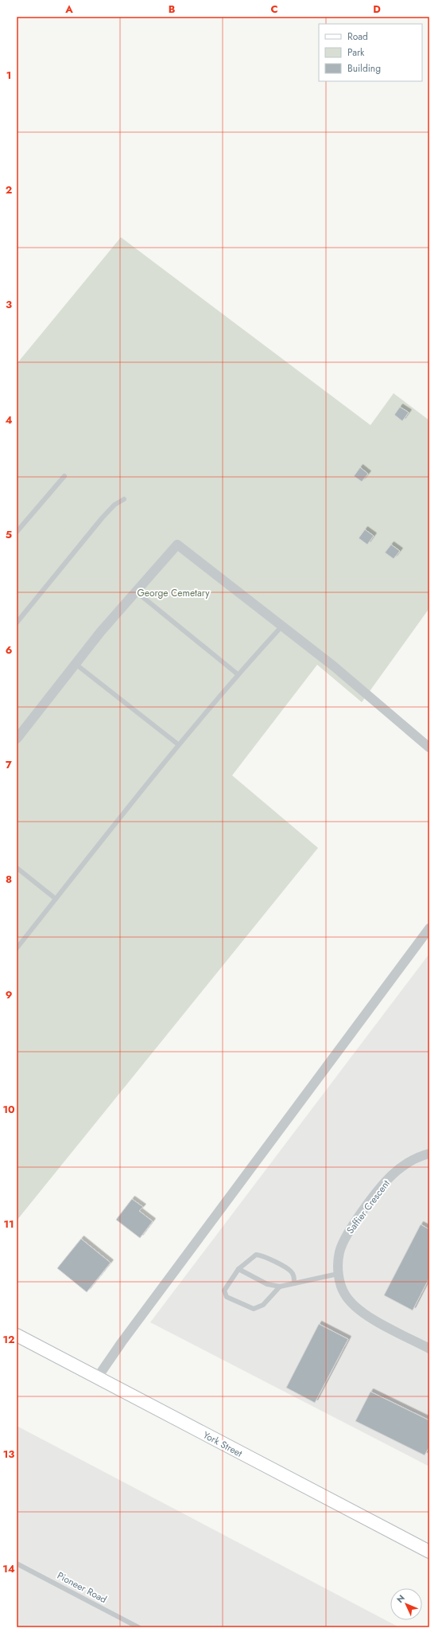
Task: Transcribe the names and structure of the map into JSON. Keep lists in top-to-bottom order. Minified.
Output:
{"streets":{"main road":["York Street"],"street":["Saffier Crescent"],"lane":["Pioneer Road"]},"parks":["George Cemetary"],"legend":["Road","Park","Building"],"north":"top left","grid":{"columns":["A","B","C","D"],"rows":["1","2","3","4","5","6","7","8","9","10","11","12","13","14"]}}
